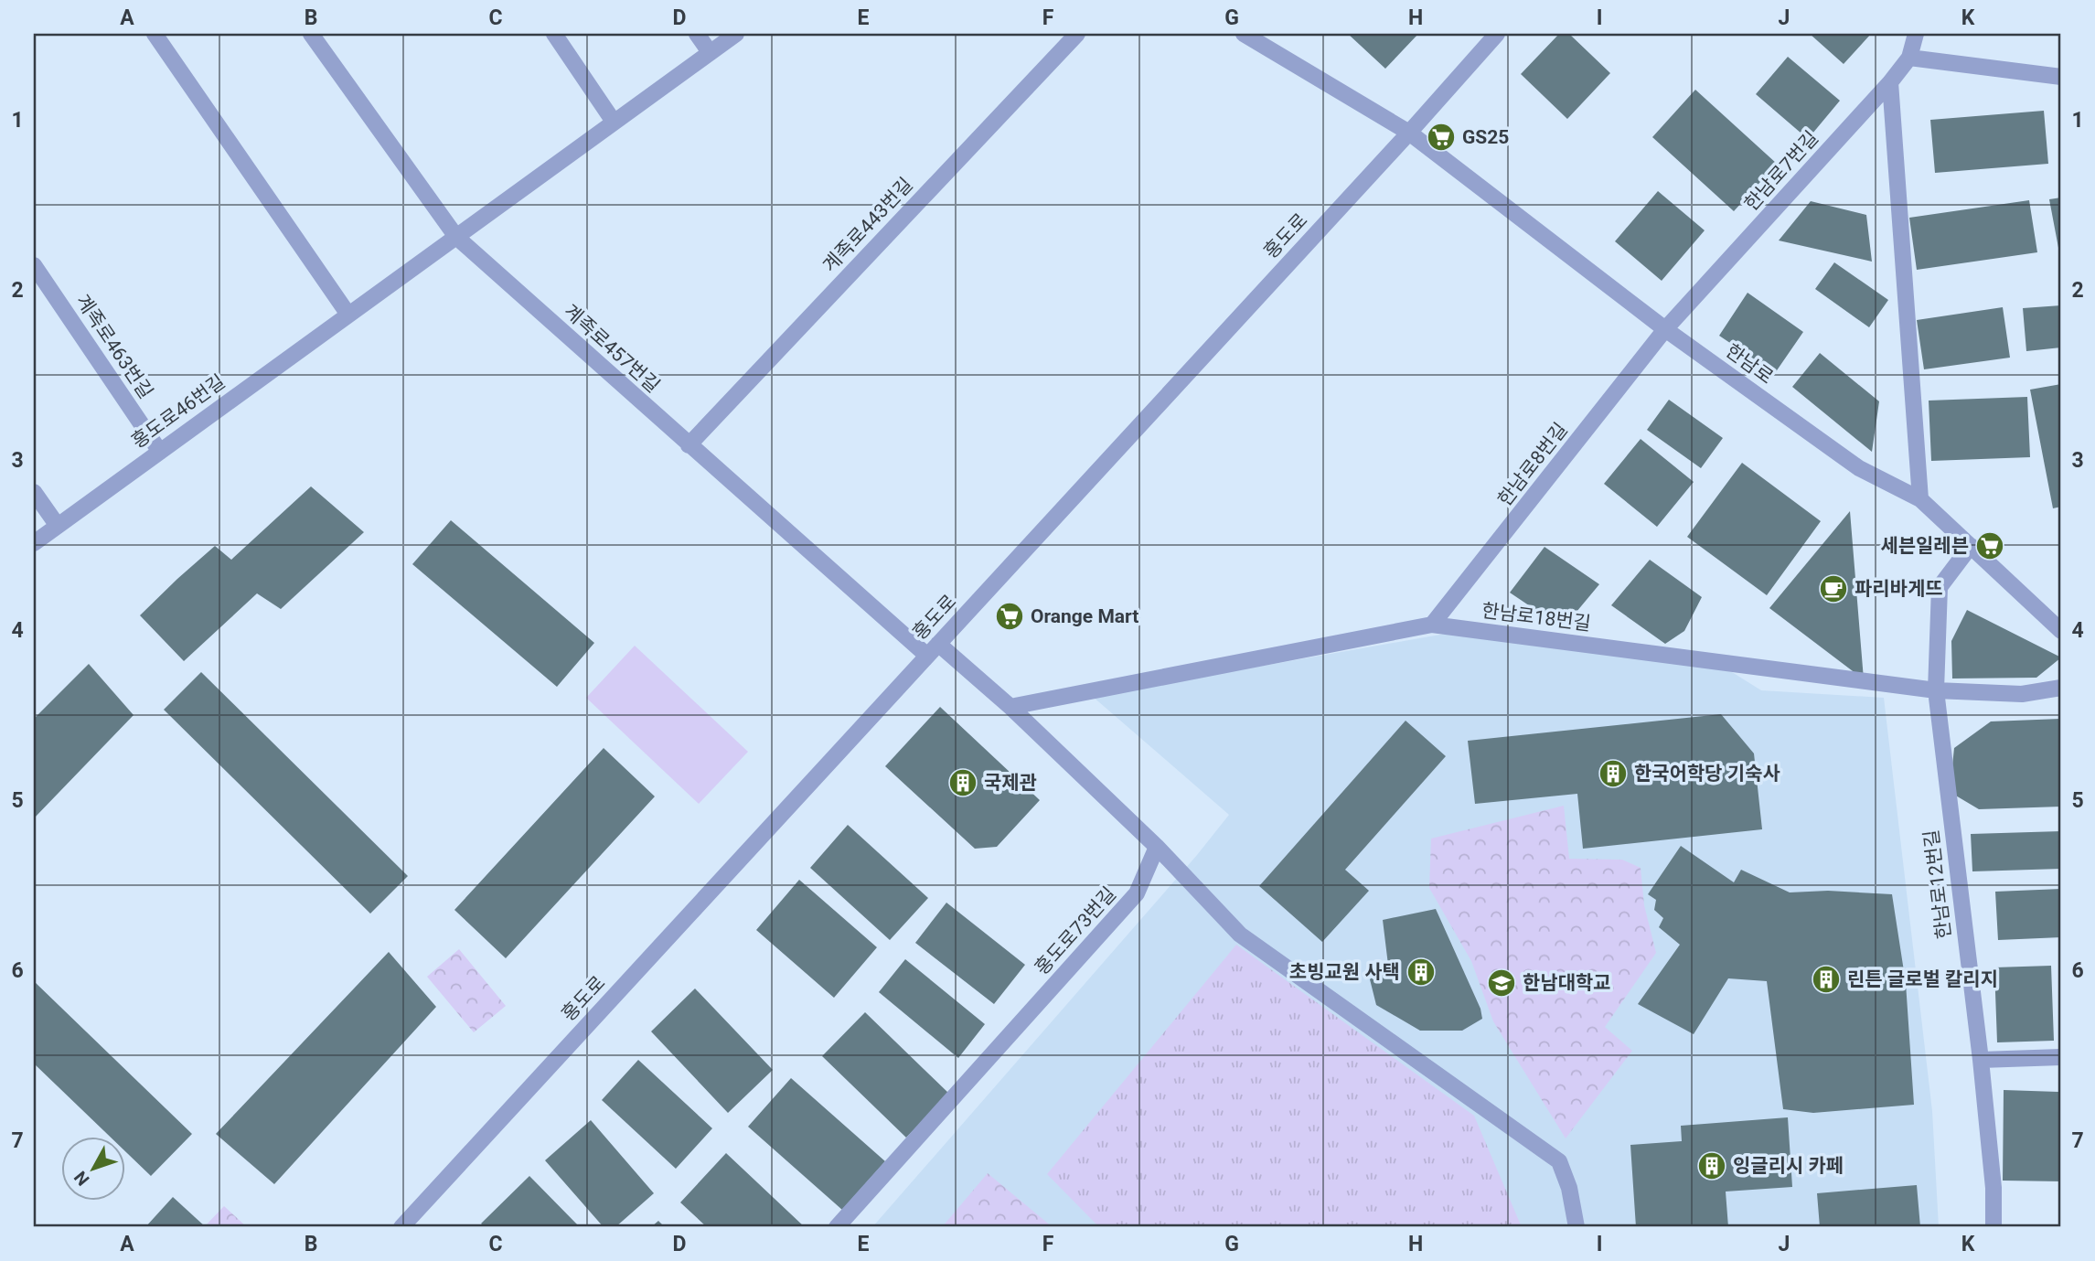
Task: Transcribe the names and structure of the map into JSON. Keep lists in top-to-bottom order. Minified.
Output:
{"streets":{"street":["한남로7번길","계족로443번길","홍도로","계족로463번길","계족로457번길","한남로","홍도로46번길","한남로8번길","한남로18번길","한남로12번길","홍도로73번길"]},"crossings":[["한남로7번길","한남로"],["한남로7번길","한남로8번길"],["계족로443번길","계족로457번길"],["홍도로","계족로457번길"],["홍도로","한남로"],["계족로463번길","홍도로46번길"],["계족로457번길","홍도로46번길"],["한남로","한남로8번길"],["한남로","한남로12번길"],["한남로8번길","한남로18번길"],["한남로18번길","한남로12번길"]],"places":{"supermarket":["GS25","세븐일레븐","Orange Mart"],"cafe":["파리바게뜨"],"building":["한국어학당 기숙사","국제관","초빙교원 사택","린튼 글로벌 칼리지","잉글리시 카페"],"school or university":["한남대학교"]},"north":"bottom left","grid":{"columns":["A","B","C","D","E","F","G","H","I","J","K"],"rows":["1","2","3","4","5","6","7"]}}
